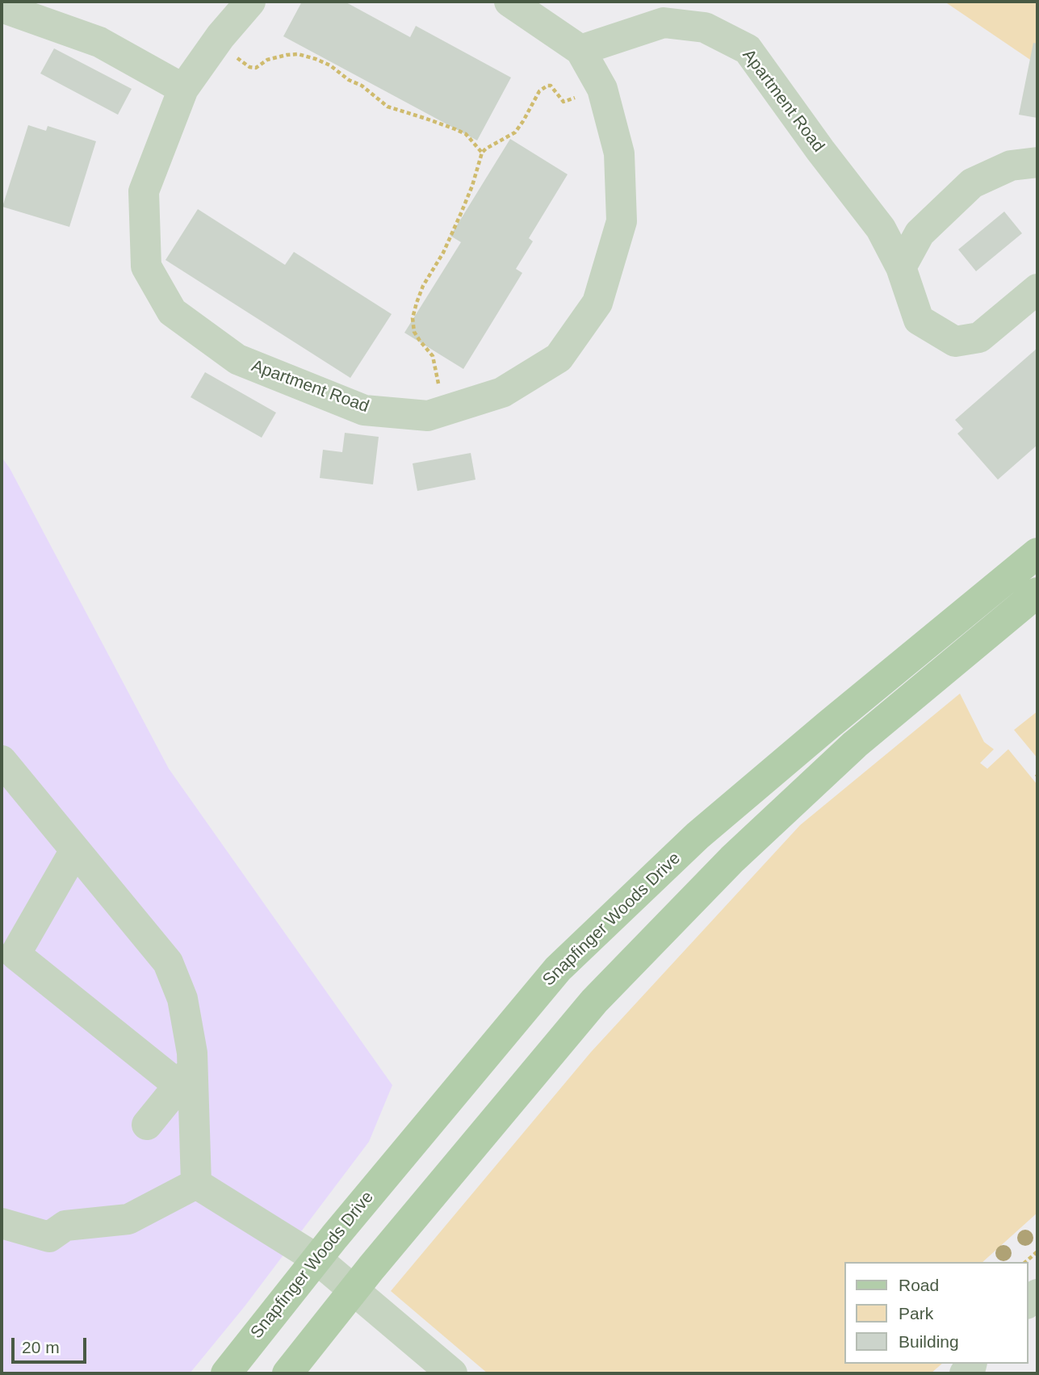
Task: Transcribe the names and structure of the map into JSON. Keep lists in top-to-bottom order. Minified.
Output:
{"streets":{"main road":["Snapfinger Woods Drive"],"street":["Apartment Road"]},"legend":["Road","Park","Building"],"scale_bar":"20 m"}
